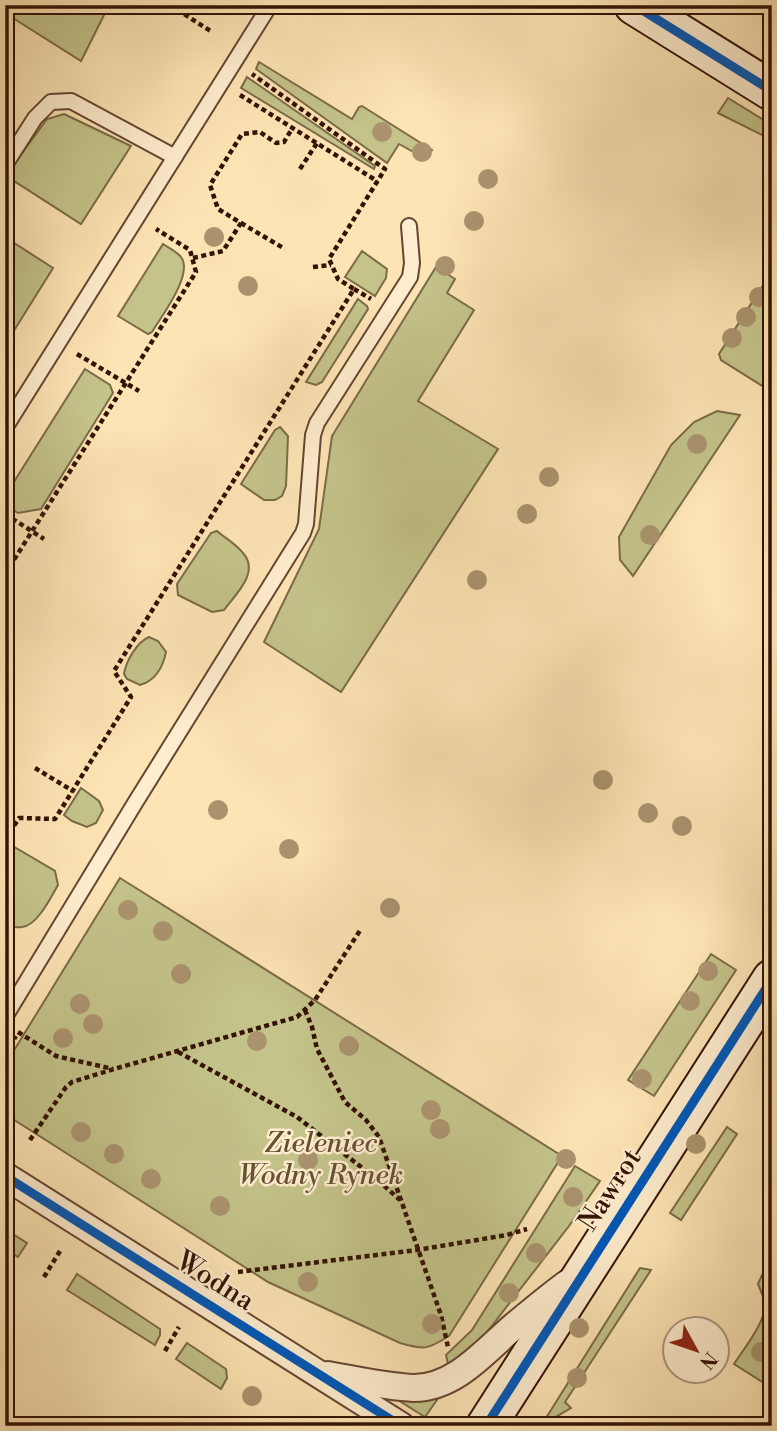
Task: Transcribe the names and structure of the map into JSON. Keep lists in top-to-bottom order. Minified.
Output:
{"streets":{"street":["Nawrot","Wodna"]},"parks":["Zieleniec Wodny Rynek"],"north":"bottom right"}
